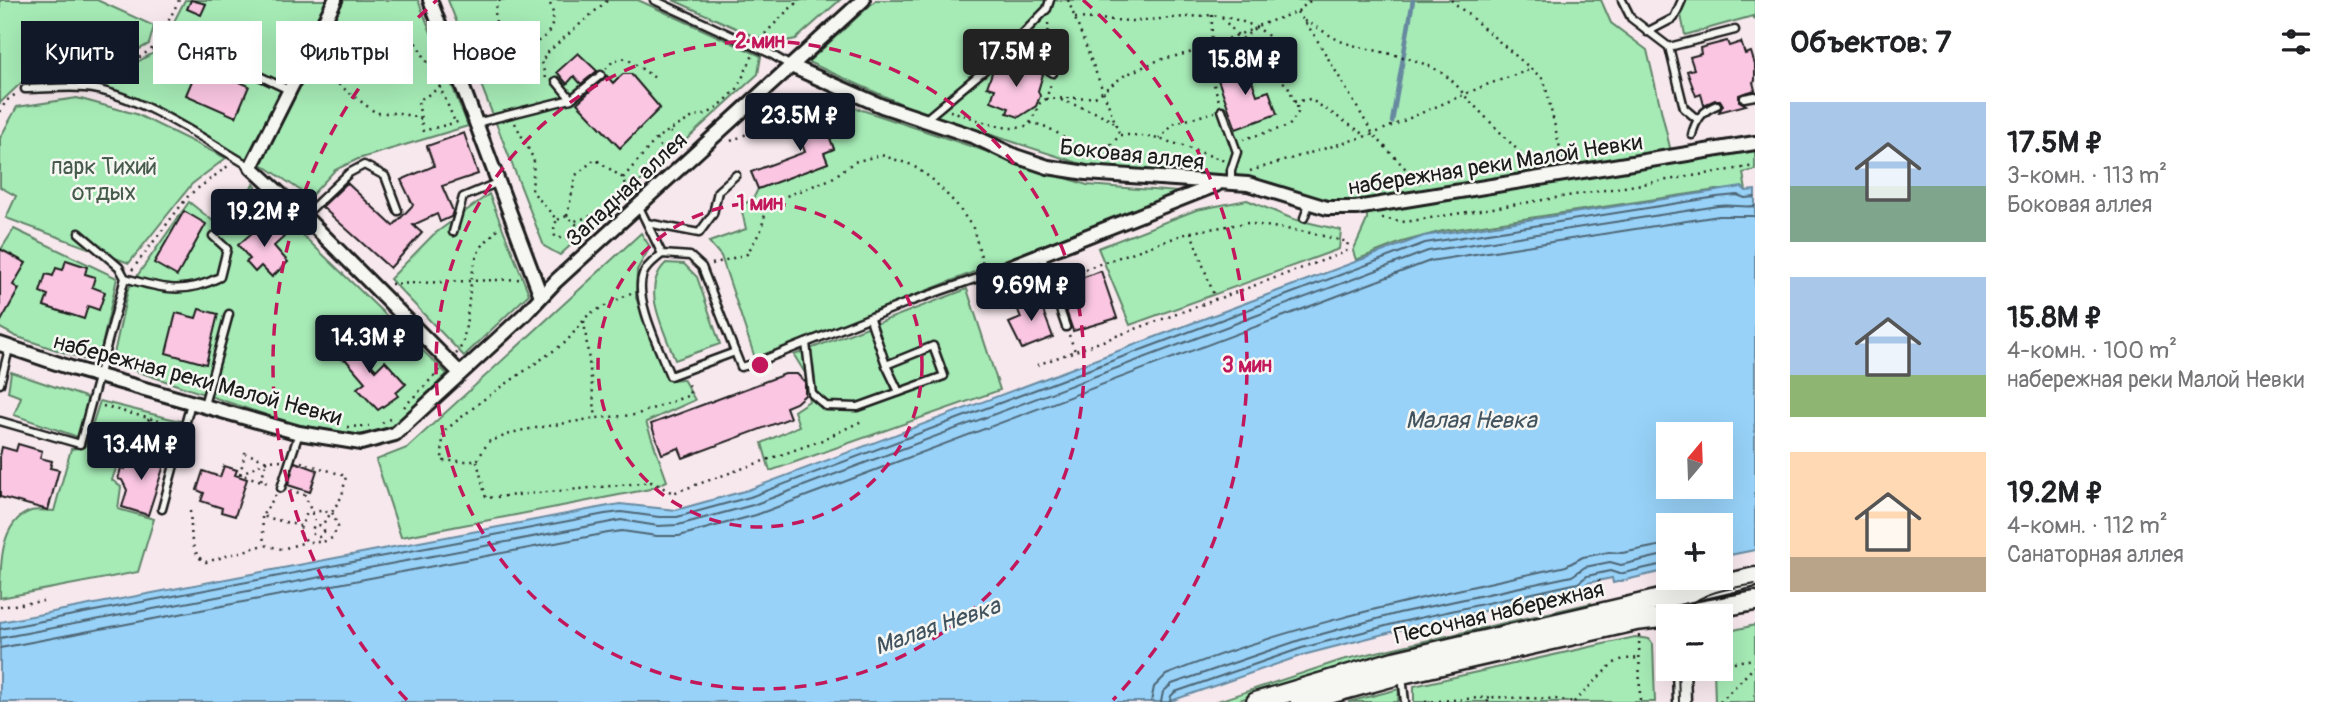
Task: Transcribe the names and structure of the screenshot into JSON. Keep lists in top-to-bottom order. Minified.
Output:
{"streets":{"main road":["Песочная набережная"],"street":["Боковая аллея","набережная реки Малой Невки","Западная аллея"]},"crossings":[["Боковая аллея","набережная реки Малой Невки"],["Боковая аллея","Западная аллея"],["набережная реки Малой Невки","Западная аллея"]],"water":["Малая Невка"],"parks":["парк Тихий отдых"],"north":"top","page":{"heading":"Объектов: 7","chip":["Купить","Снять","Фильтры","Новое"],"price":["17.5M ₽","15.8M ₽","23.5M ₽","19.2M ₽","9.69M ₽","14.3M ₽","13.4M ₽"],"list":[{"name":"17.5M ₽","note":"3-комн. · 113 m² · Боковая аллея"},{"name":"15.8M ₽","note":"4-комн. · 100 m² · набережная реки Малой Невки"},{"name":"19.2M ₽","note":"4-комн. · 112 m² · Санаторная аллея"}],"map_buttons":["+","−"]},"rings":["2 мин","1 мин","3 мин"]}
